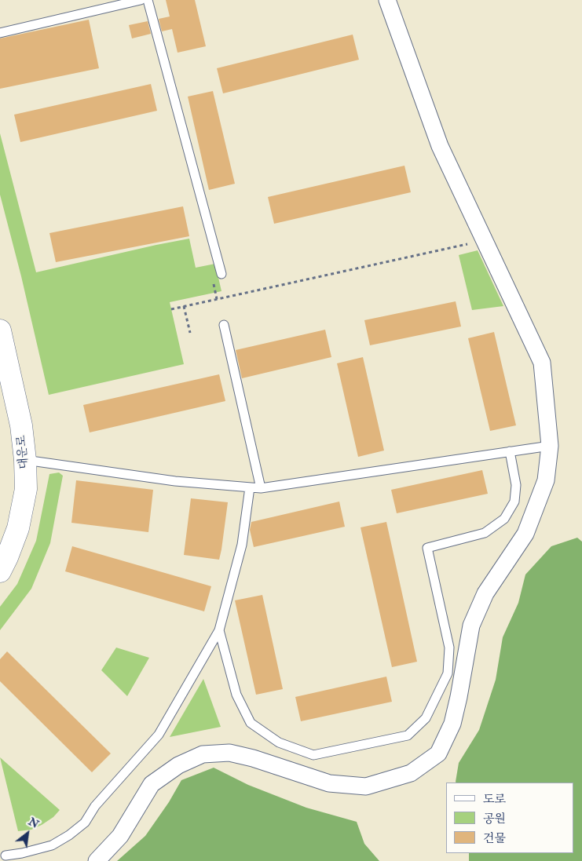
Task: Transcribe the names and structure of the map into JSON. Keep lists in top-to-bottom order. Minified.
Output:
{"streets":{"street":["대운로"]},"legend":["도로","공원","건물"],"north":"top right"}
